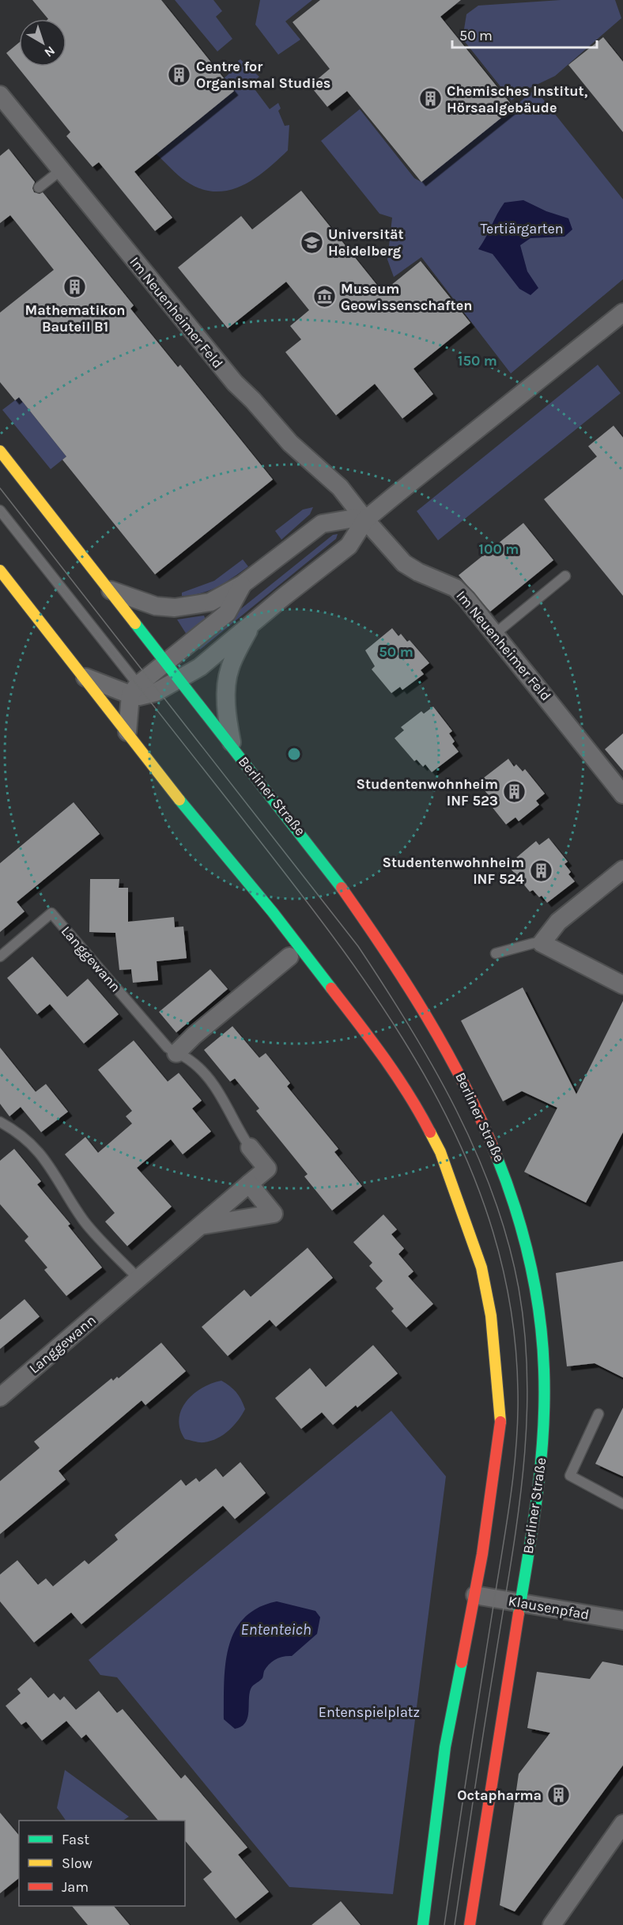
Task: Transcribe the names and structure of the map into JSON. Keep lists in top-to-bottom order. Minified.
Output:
{"streets":{"main road":["Berliner Straße"],"street":["Im Neuenheimer Feld","Langgewann","Klausenpfad"]},"crossings":[["Berliner Straße","Klausenpfad"]],"water":["Ententeich"],"parks":["Tertiärgarten","Entenspielplatz"],"places":{"building":["Centre for Organismal Studies","Chemisches Institut, Hörsaalgebäude","Mathematikon Bauteil B1","Studentenwohnheim INF 523","Studentenwohnheim INF 524","Octapharma"],"school or university":["Universität Heidelberg"],"museum":["Museum Geowissenschaften"]},"legend":["Fast","Slow","Jam"],"scale_bar":"50 m","north":"bottom right","rings":["150 m","100 m","50 m"]}
